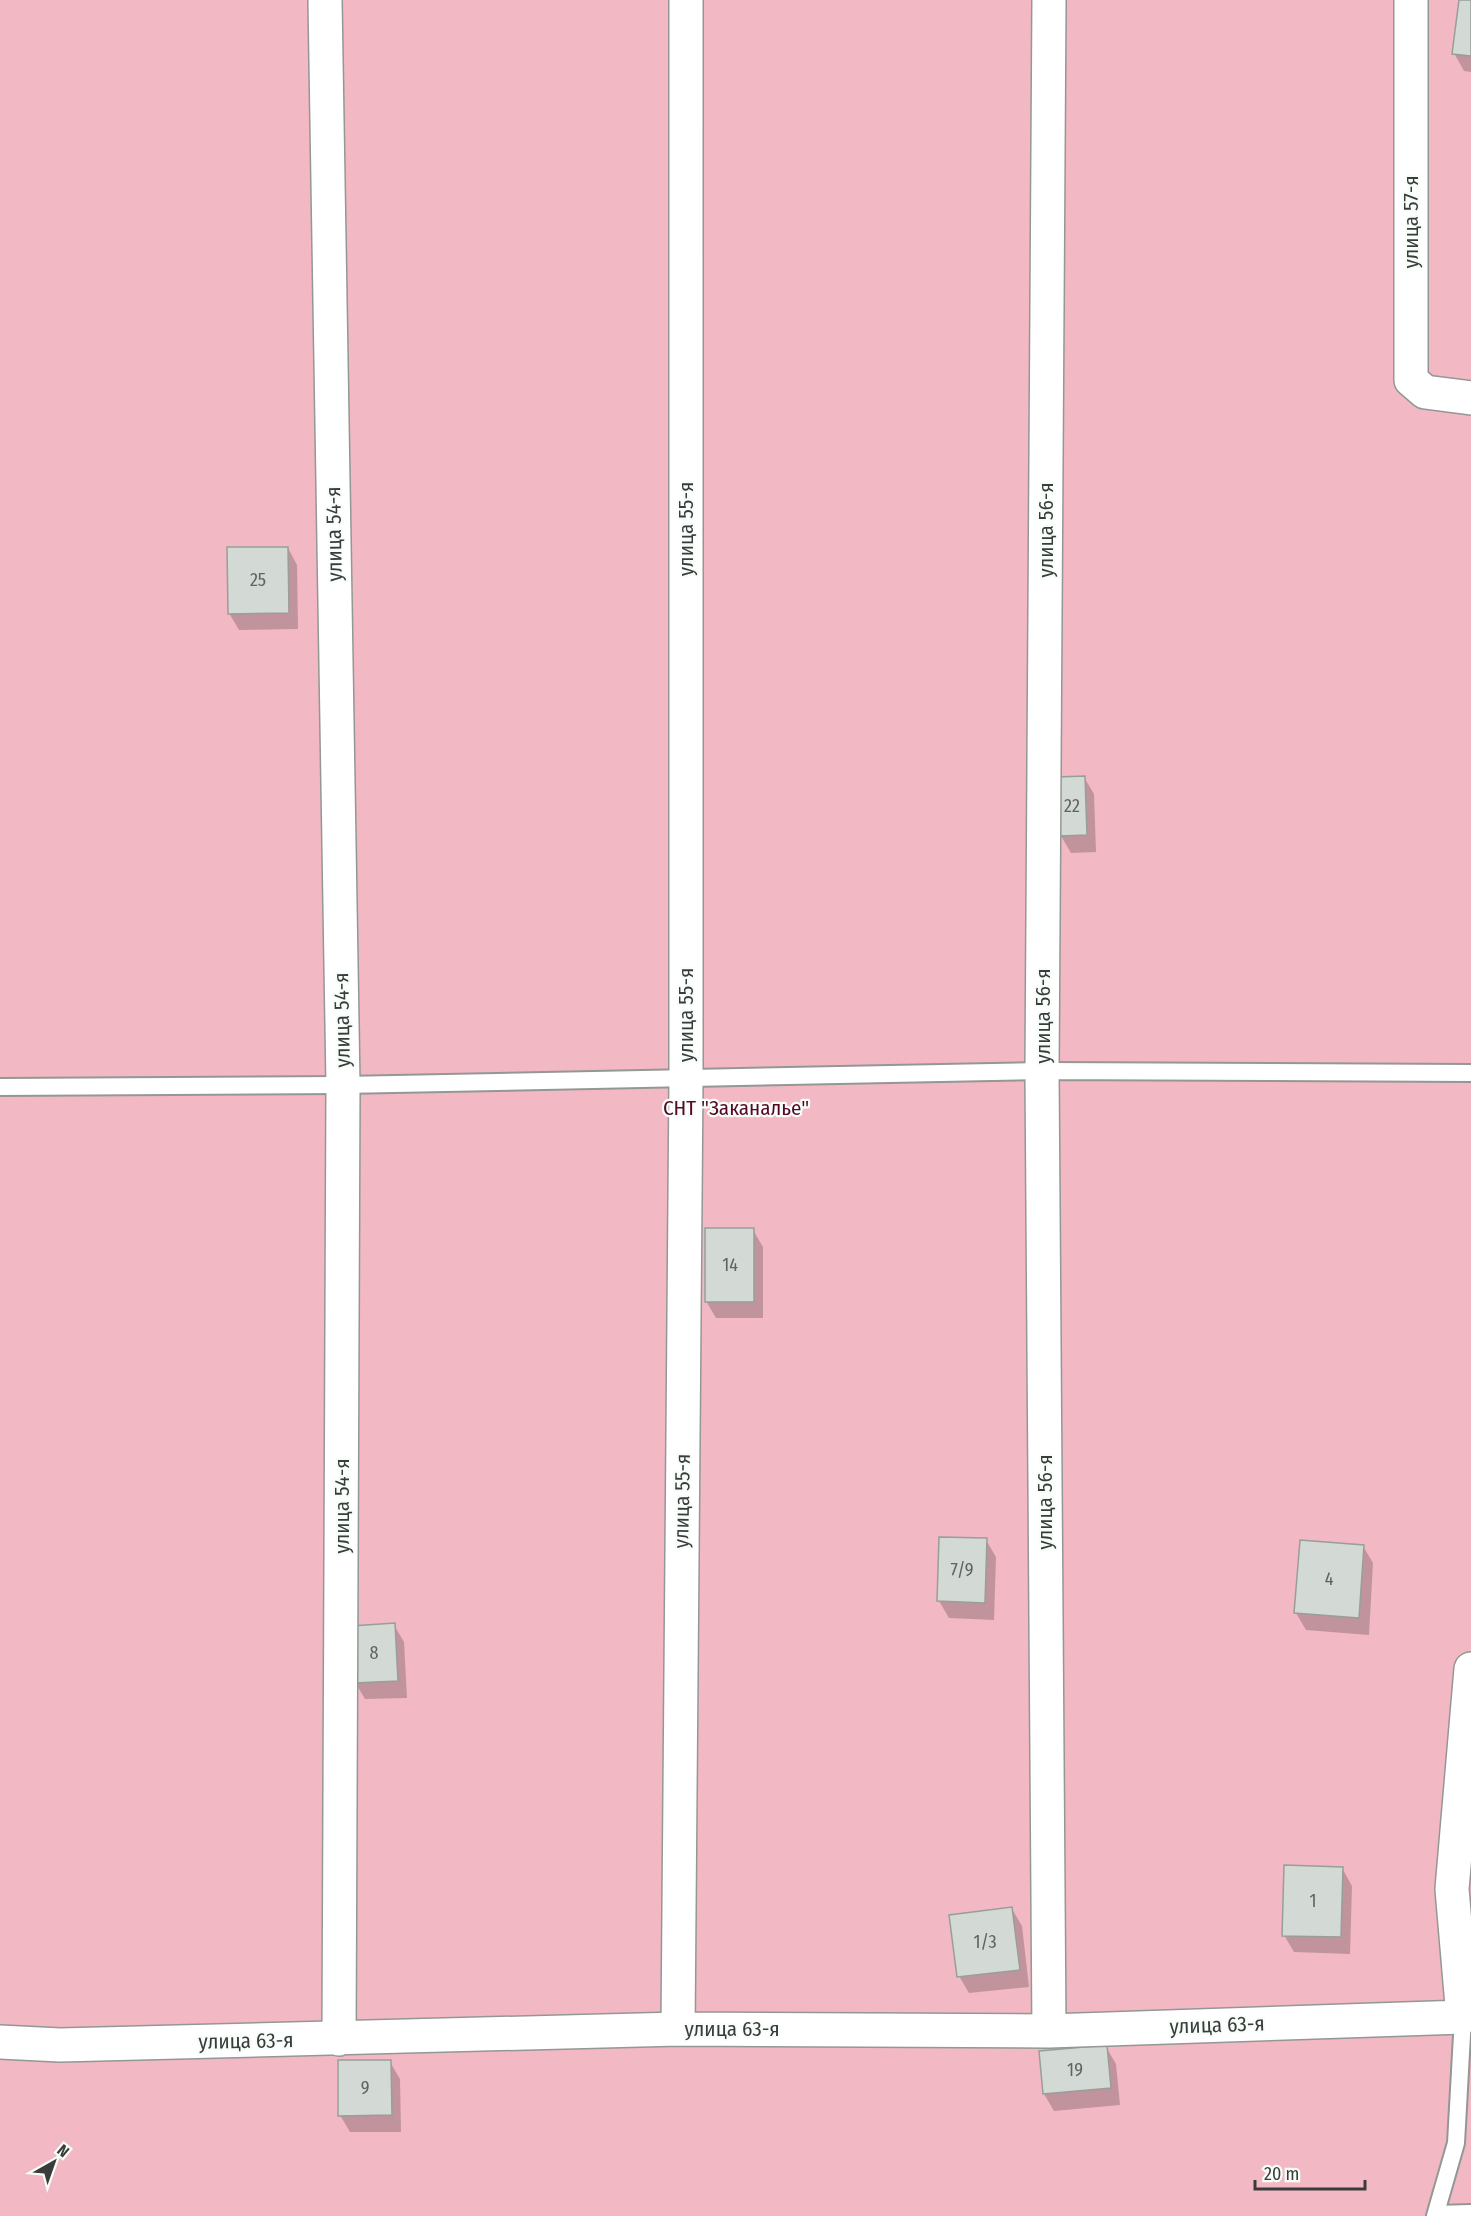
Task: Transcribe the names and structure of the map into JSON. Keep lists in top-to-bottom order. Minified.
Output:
{"streets":{"street":["улица 57-я","улица 55-я","улица 56-я","улица 54-я","улица 63-я"]},"crossings":[["улица 55-я","улица 63-я"],["улица 56-я","улица 63-я"],["улица 54-я","улица 63-я"]],"parks":["СНТ \"Заканалье\""],"house_numbers":["25","22","14","7/9","4","8","1","1/3","19","9"],"scale_bar":"20 m","north":"top right"}
